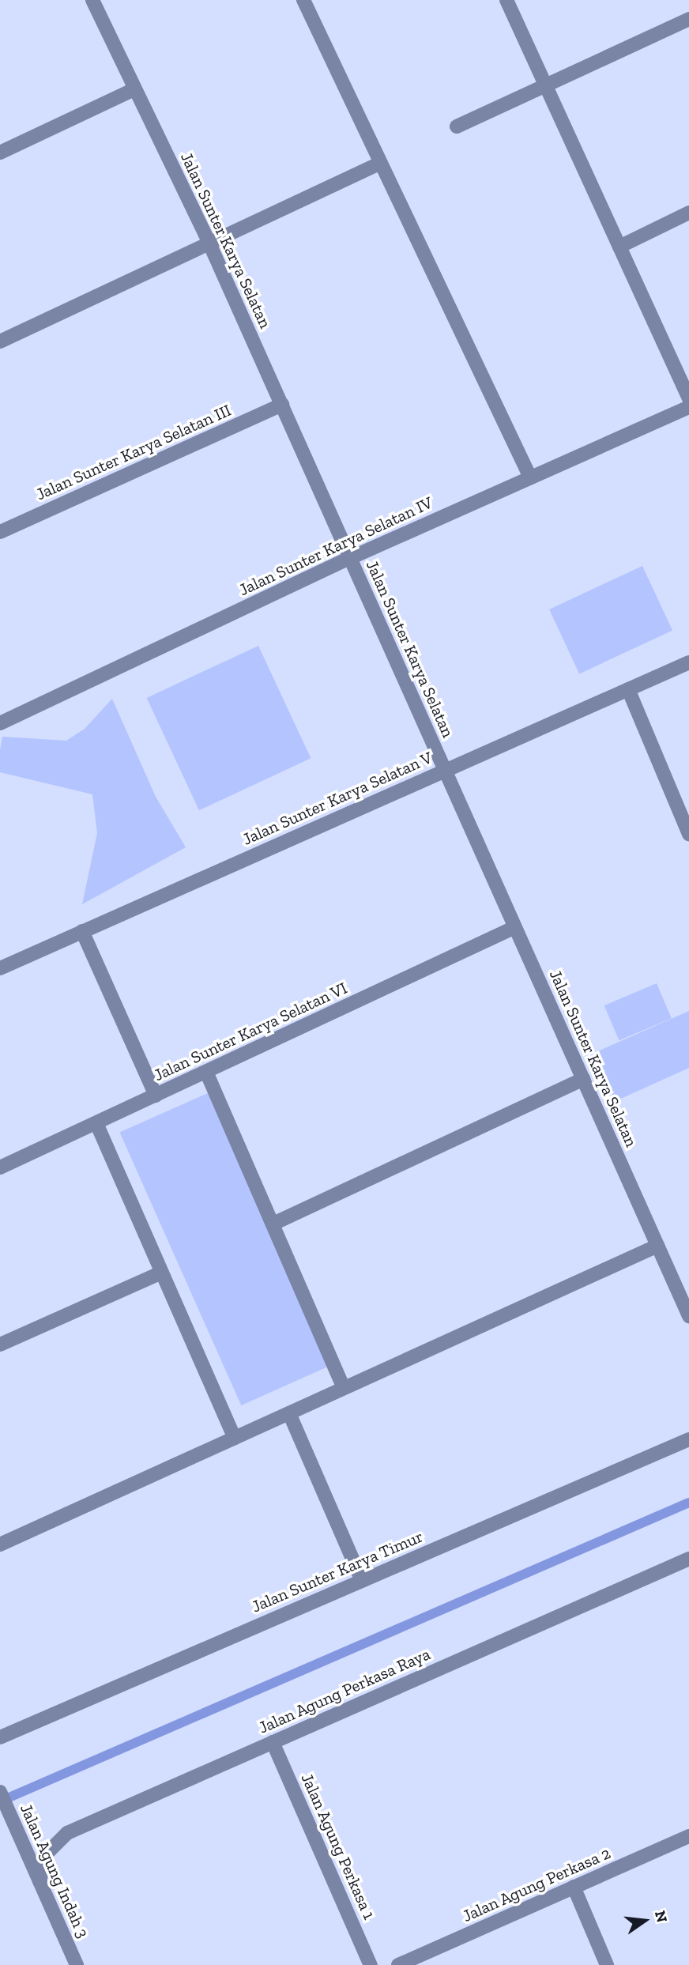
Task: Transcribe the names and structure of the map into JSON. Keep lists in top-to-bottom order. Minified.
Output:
{"streets":{"street":["Jalan Sunter Karya Selatan","Jalan Sunter Karya Selatan III","Jalan Sunter Karya Selatan IV","Jalan Sunter Karya Selatan V","Jalan Sunter Karya Selatan VI","Jalan Sunter Karya Timur","Jalan Agung Perkasa Raya","Jalan Agung Perkasa 1","Jalan Agung Indah 3","Jalan Agung Perkasa 2"]},"crossings":[["Jalan Sunter Karya Selatan","Jalan Sunter Karya Selatan III"],["Jalan Sunter Karya Selatan","Jalan Sunter Karya Selatan IV"],["Jalan Sunter Karya Selatan","Jalan Sunter Karya Selatan V"],["Jalan Sunter Karya Selatan","Jalan Sunter Karya Selatan VI"],["Jalan Agung Perkasa Raya","Jalan Agung Perkasa 1"],["Jalan Agung Perkasa Raya","Jalan Agung Indah 3"]],"north":"right"}
